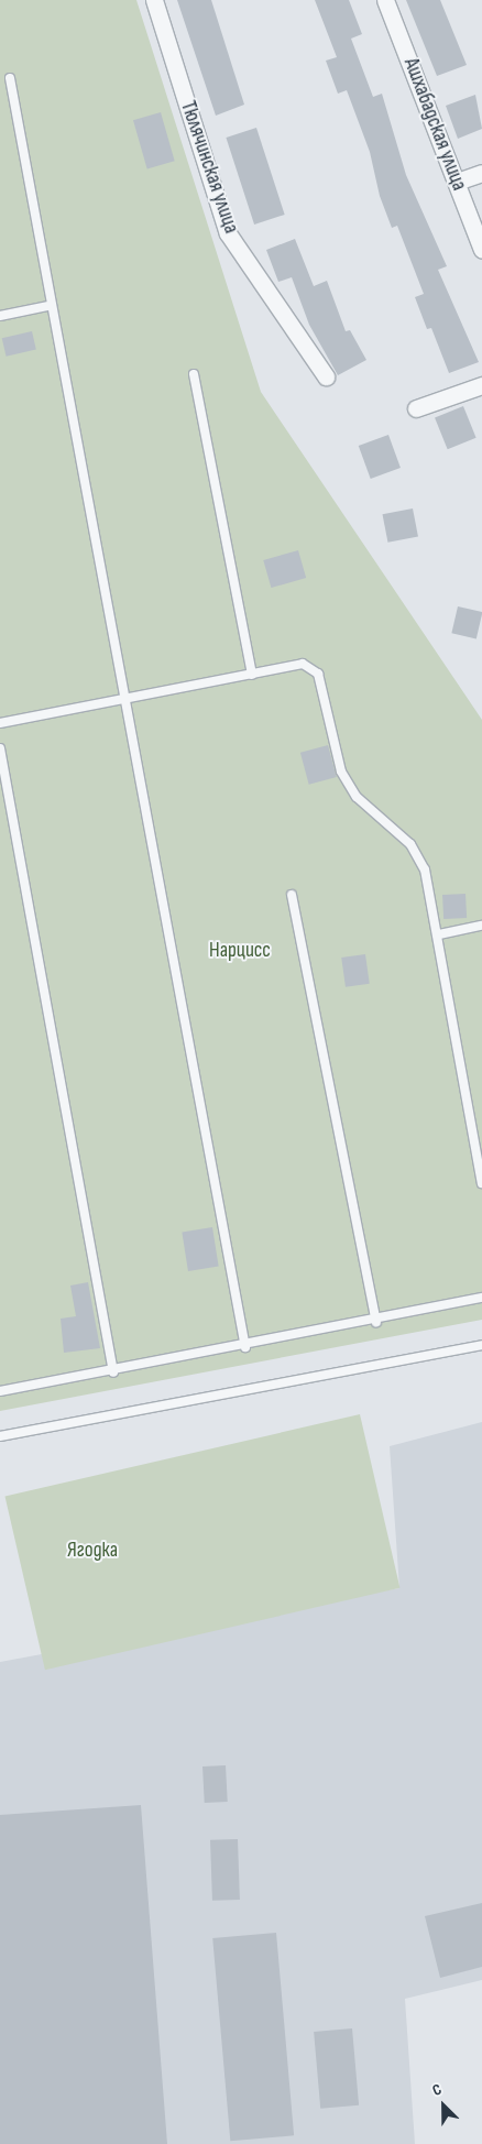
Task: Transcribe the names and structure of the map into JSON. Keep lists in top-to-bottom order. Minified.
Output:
{"streets":{"street":["Ашхабадская улица","Тюлячинская улица"]},"parks":["Нарцисс","Ягодка"],"north":"top left"}
